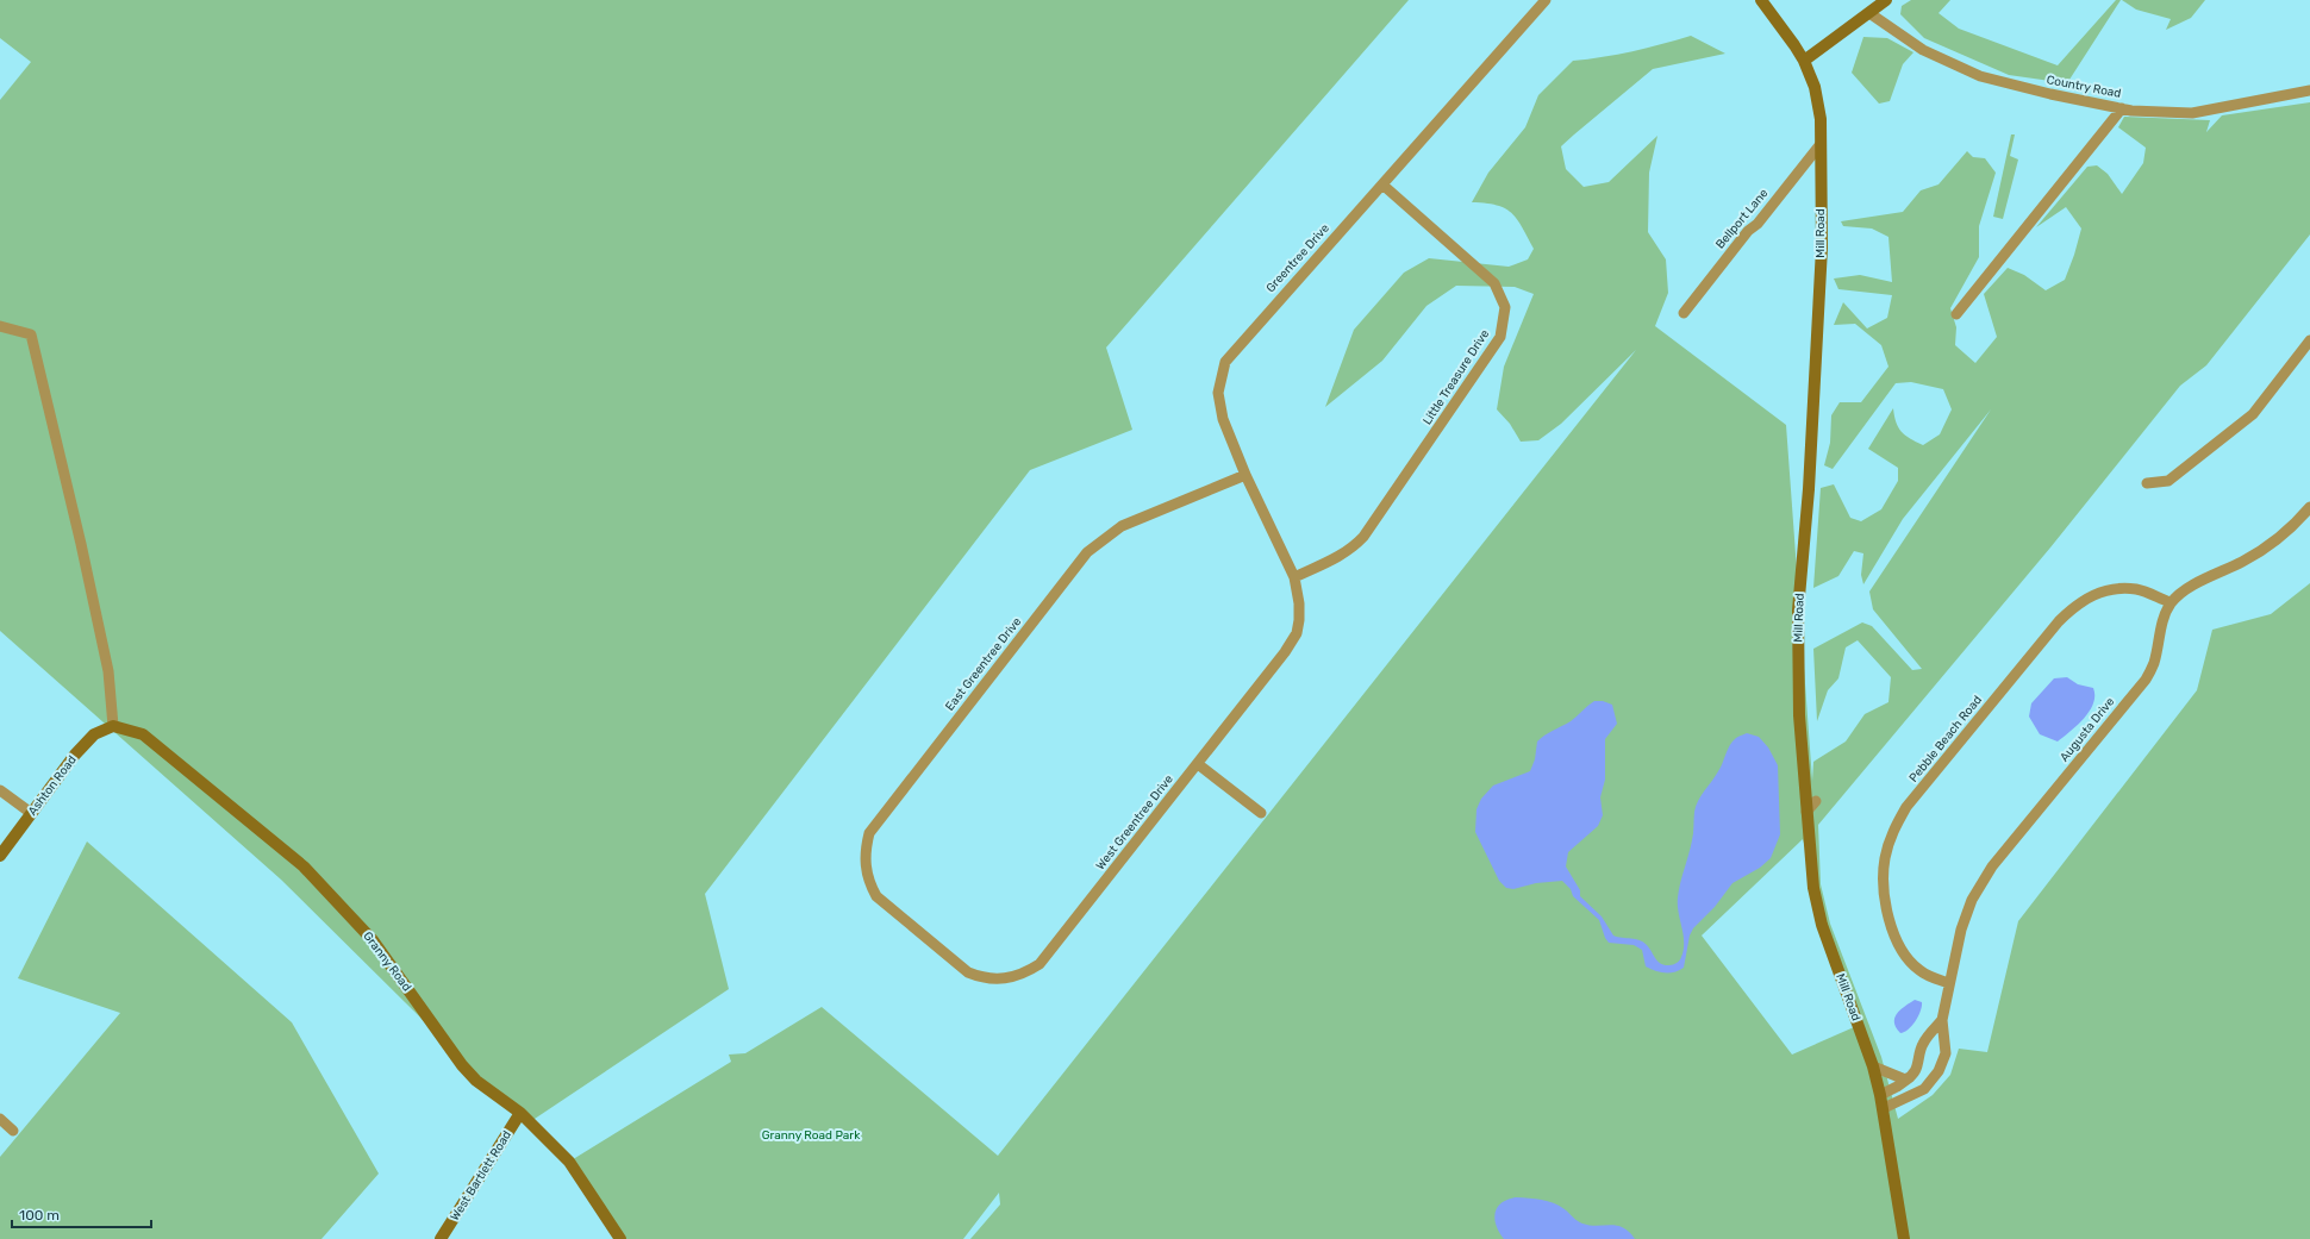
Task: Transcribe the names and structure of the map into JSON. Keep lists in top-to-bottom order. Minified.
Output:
{"streets":{"main road":["Mill Road","Ashton Road","Granny Road","West Bartlett Road"],"street":["Country Road","Bellport Lane","Greentree Drive","Little Treasure Drive","East Greentree Drive","Augusta Drive","Pebble Beach Road","West Greentree Drive"]},"crossings":[["Bellport Lane","Mill Road"],["Mill Road","Augusta Drive"],["Greentree Drive","Little Treasure Drive"],["Greentree Drive","East Greentree Drive"],["Greentree Drive","West Greentree Drive"],["Little Treasure Drive","West Greentree Drive"],["East Greentree Drive","West Greentree Drive"],["Augusta Drive","Pebble Beach Road"],["Ashton Road","Granny Road"],["Granny Road","West Bartlett Road"]],"parks":["Granny Road Park"],"scale_bar":"100 m"}
